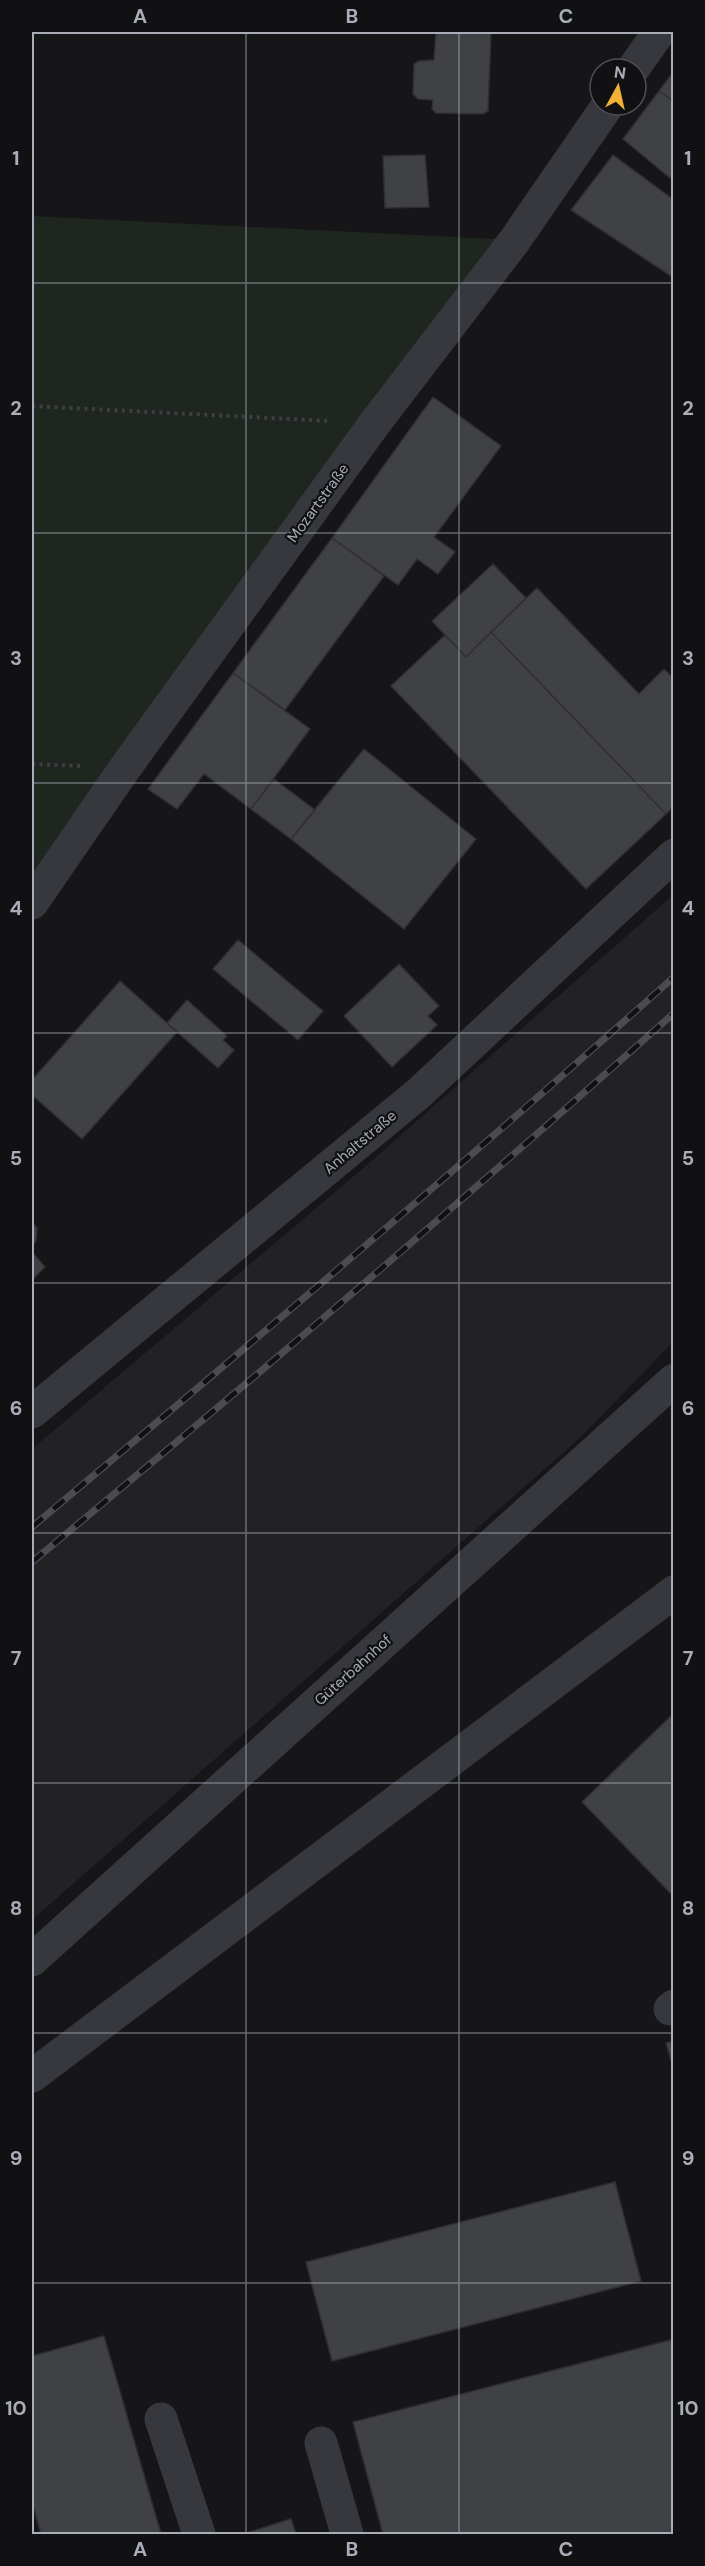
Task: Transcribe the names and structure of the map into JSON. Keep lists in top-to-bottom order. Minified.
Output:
{"streets":{"street":["Mozartstraße","Anhaltstraße","Güterbahnhof"]},"north":"top","grid":{"columns":["A","B","C"],"rows":["1","2","3","4","5","6","7","8","9","10"]}}
